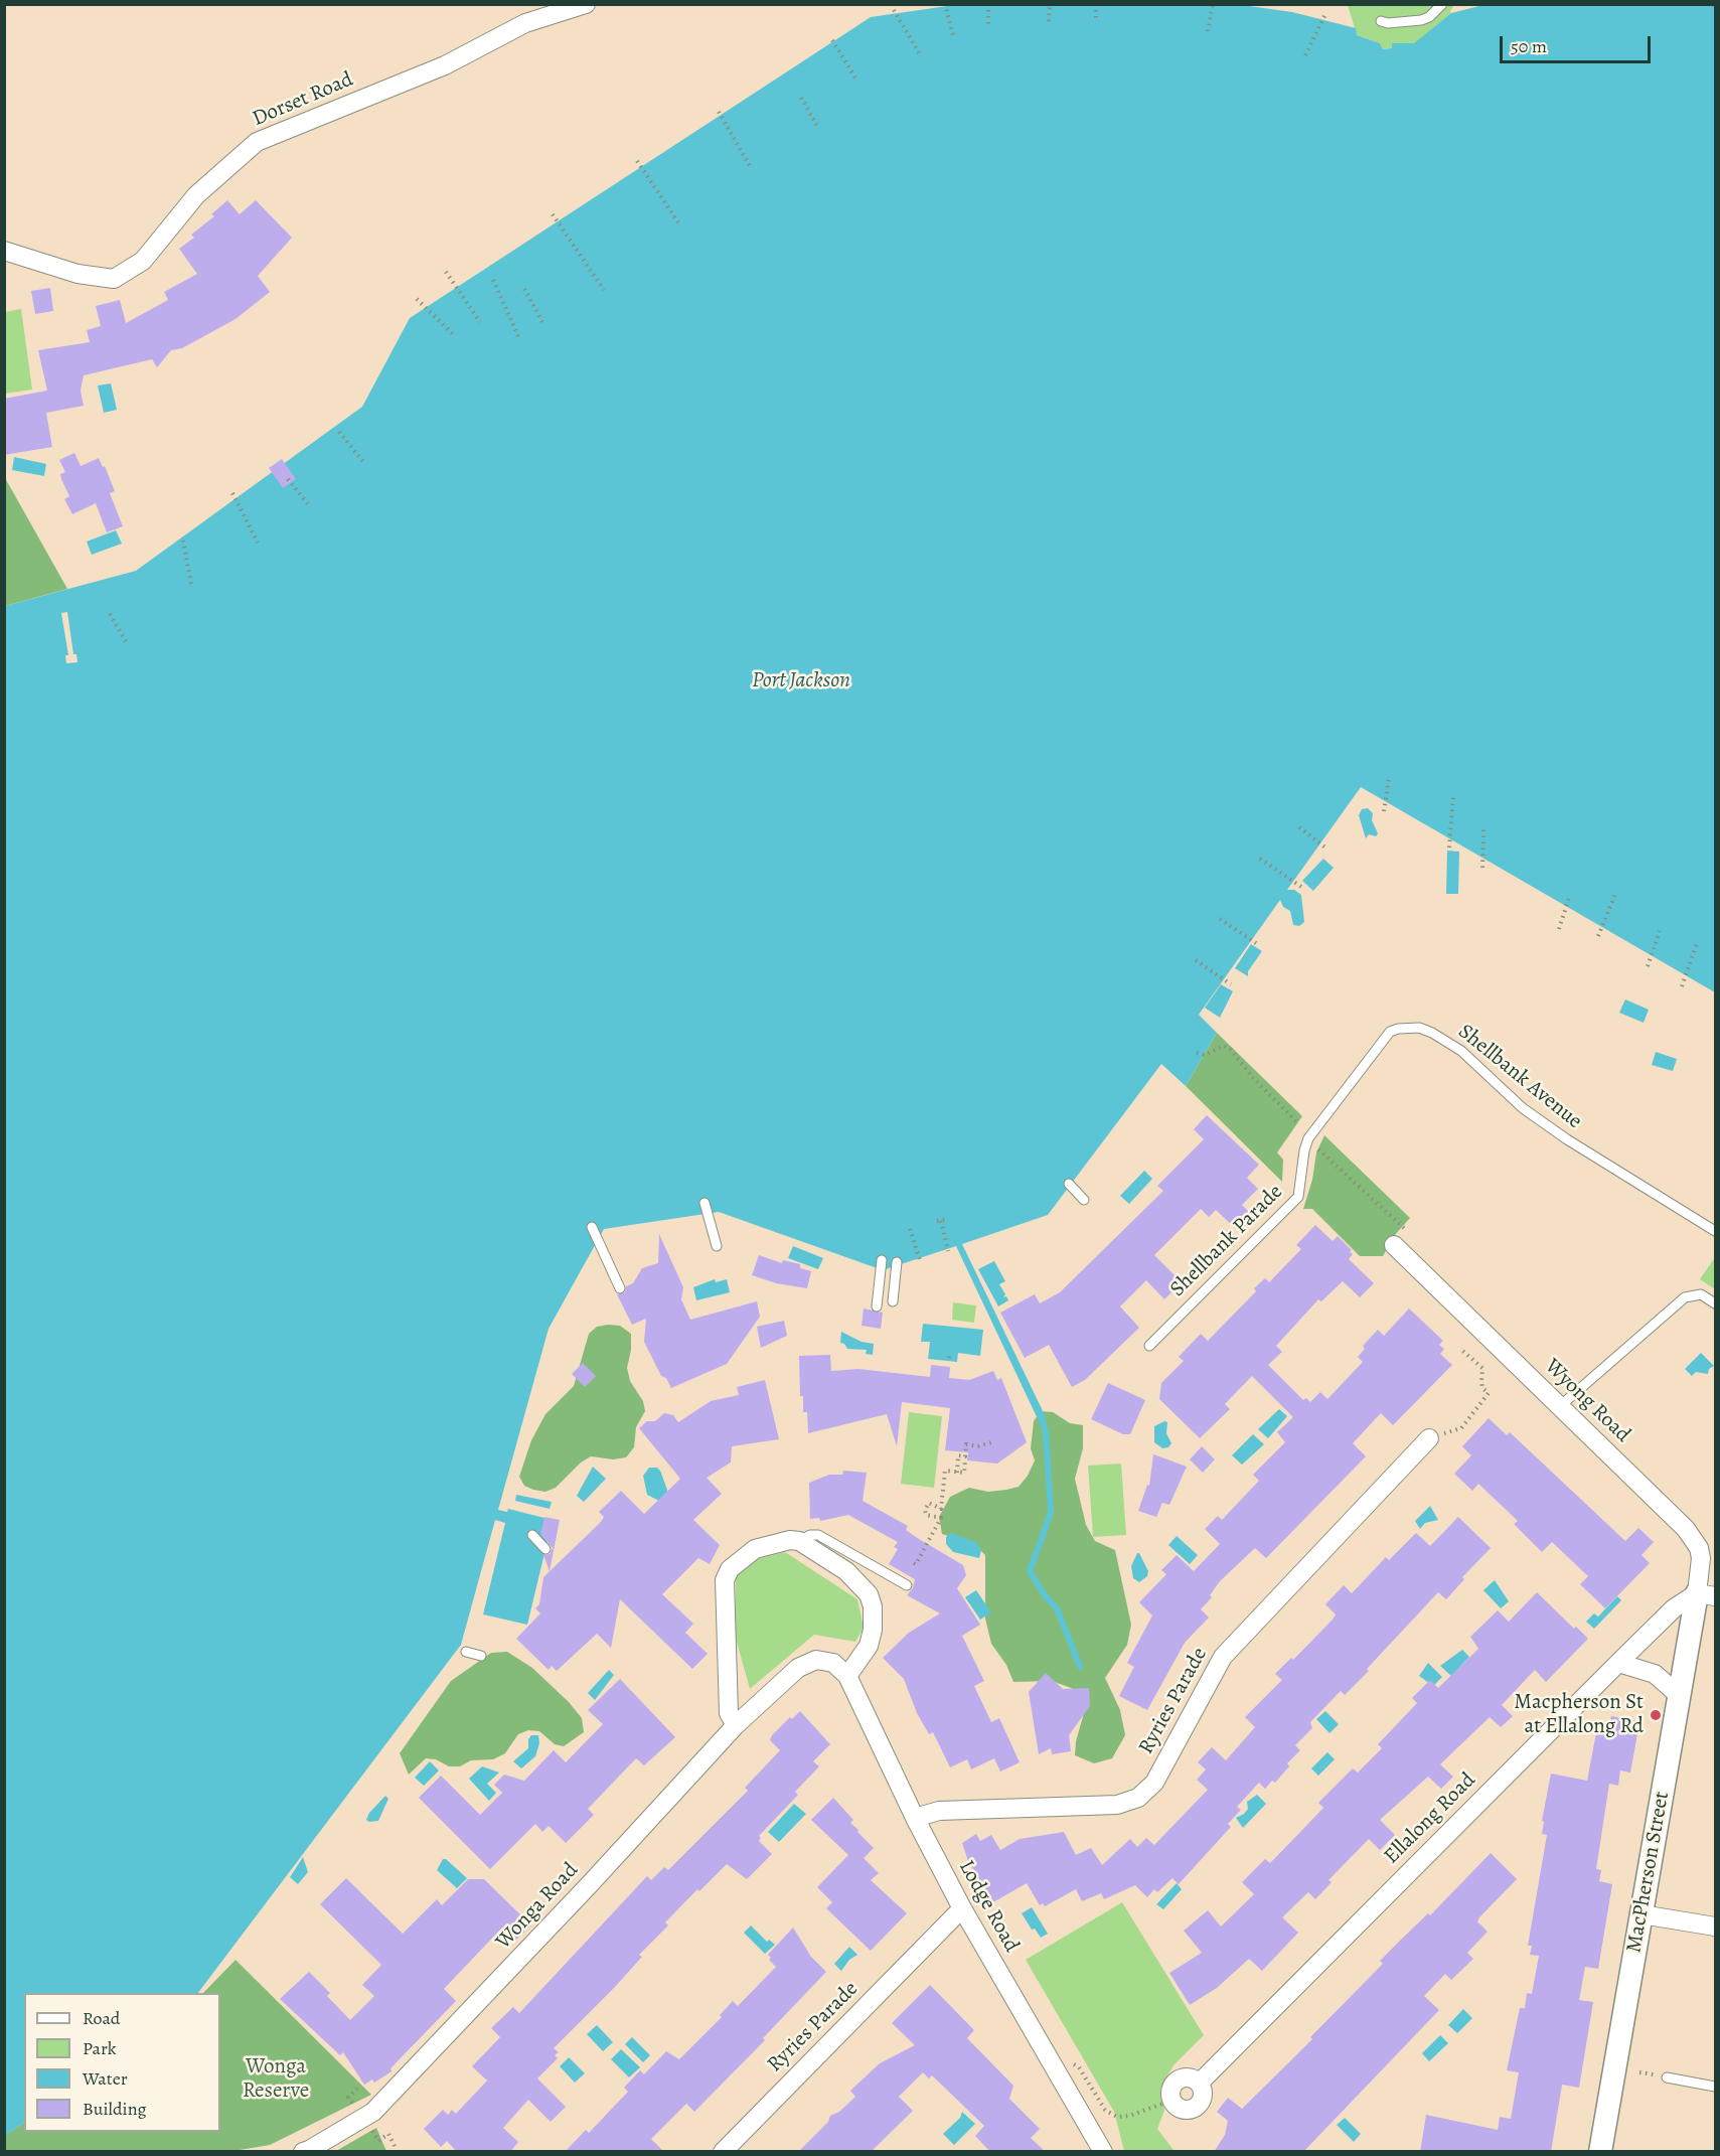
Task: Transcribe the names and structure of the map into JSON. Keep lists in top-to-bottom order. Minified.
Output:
{"streets":{"street":["Dorset Road","Wyong Road","Ryries Parade","Ellalong Road","MacPherson Street","Wonga Road","Lodge Road"],"lane":["Shellbank Avenue","Shellbank Parade"]},"crossings":[["Shellbank Avenue","Shellbank Parade"],["Wyong Road","Ellalong Road"],["Wyong Road","MacPherson Street"],["Ryries Parade","Lodge Road"],["Ellalong Road","MacPherson Street"],["Wonga Road","Lodge Road"]],"water":["Port Jackson"],"parks":["Wonga Reserve"],"places":["Macpherson St at Ellalong Rd"],"legend":["Road","Park","Water","Building"],"scale_bar":"50 m"}
